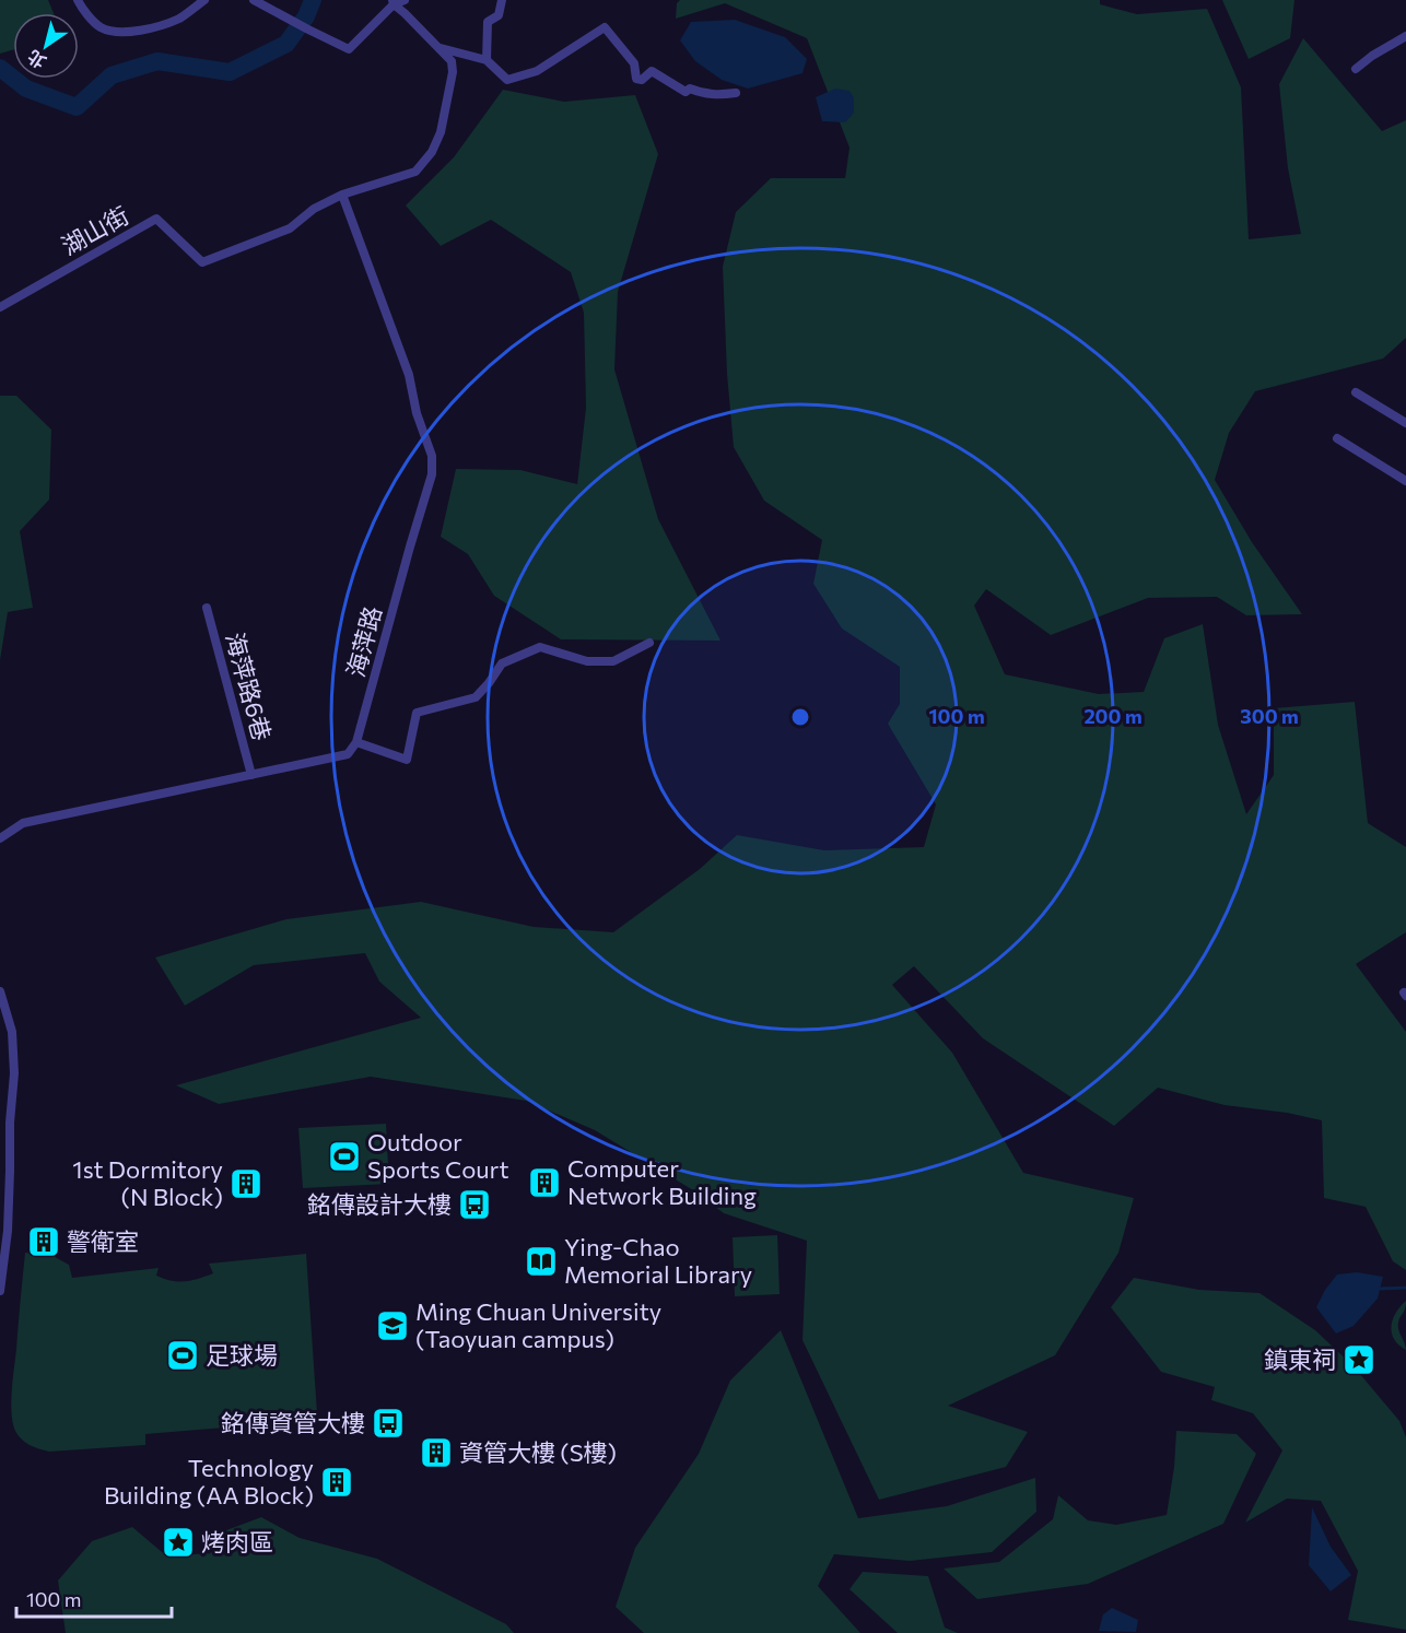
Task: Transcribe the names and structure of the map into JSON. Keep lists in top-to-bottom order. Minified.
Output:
{"streets":{"street":["湖山街","海萍路","海萍路6巷"]},"crossings":[["湖山街","海萍路"]],"places":{"sports":["Outdoor Sports Court","足球場"],"building":["Computer Network Building","1st Dormitory (N Block)","警衛室","資管大樓 (S樓)","Technology Building (AA Block)"],"bus stop":["銘傳設計大樓","銘傳資管大樓"],"library":["Ying-Chao Memorial Library"],"school or university":["Ming Chuan University (Taoyuan campus)"],"place":["鎮東祠","烤肉區"]},"scale_bar":"100 m","north":"bottom left","rings":["100 m","200 m","300 m"]}
